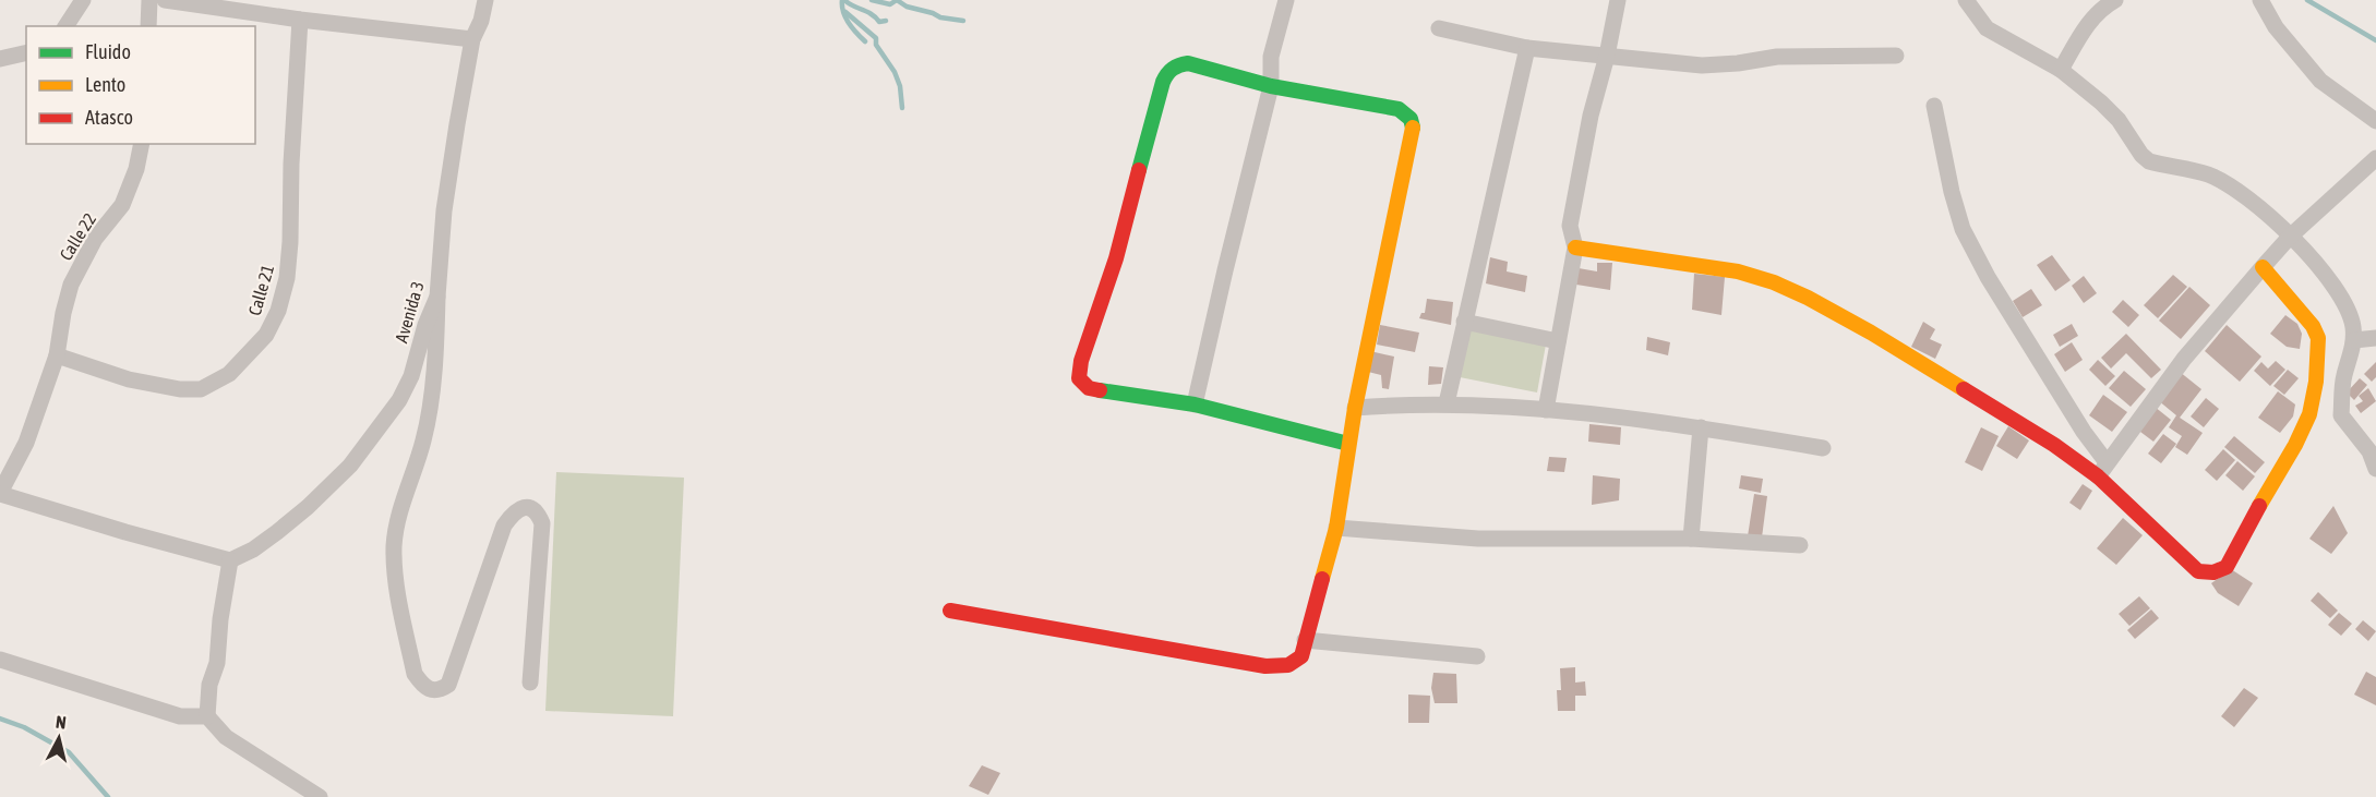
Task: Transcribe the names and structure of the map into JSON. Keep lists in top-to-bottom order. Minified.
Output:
{"streets":{"street":["Calle 22","Calle 21","Avenida 3"]},"crossings":[["Calle 22","Calle 21"]],"legend":["Fluido","Lento","Atasco"],"north":"top"}
